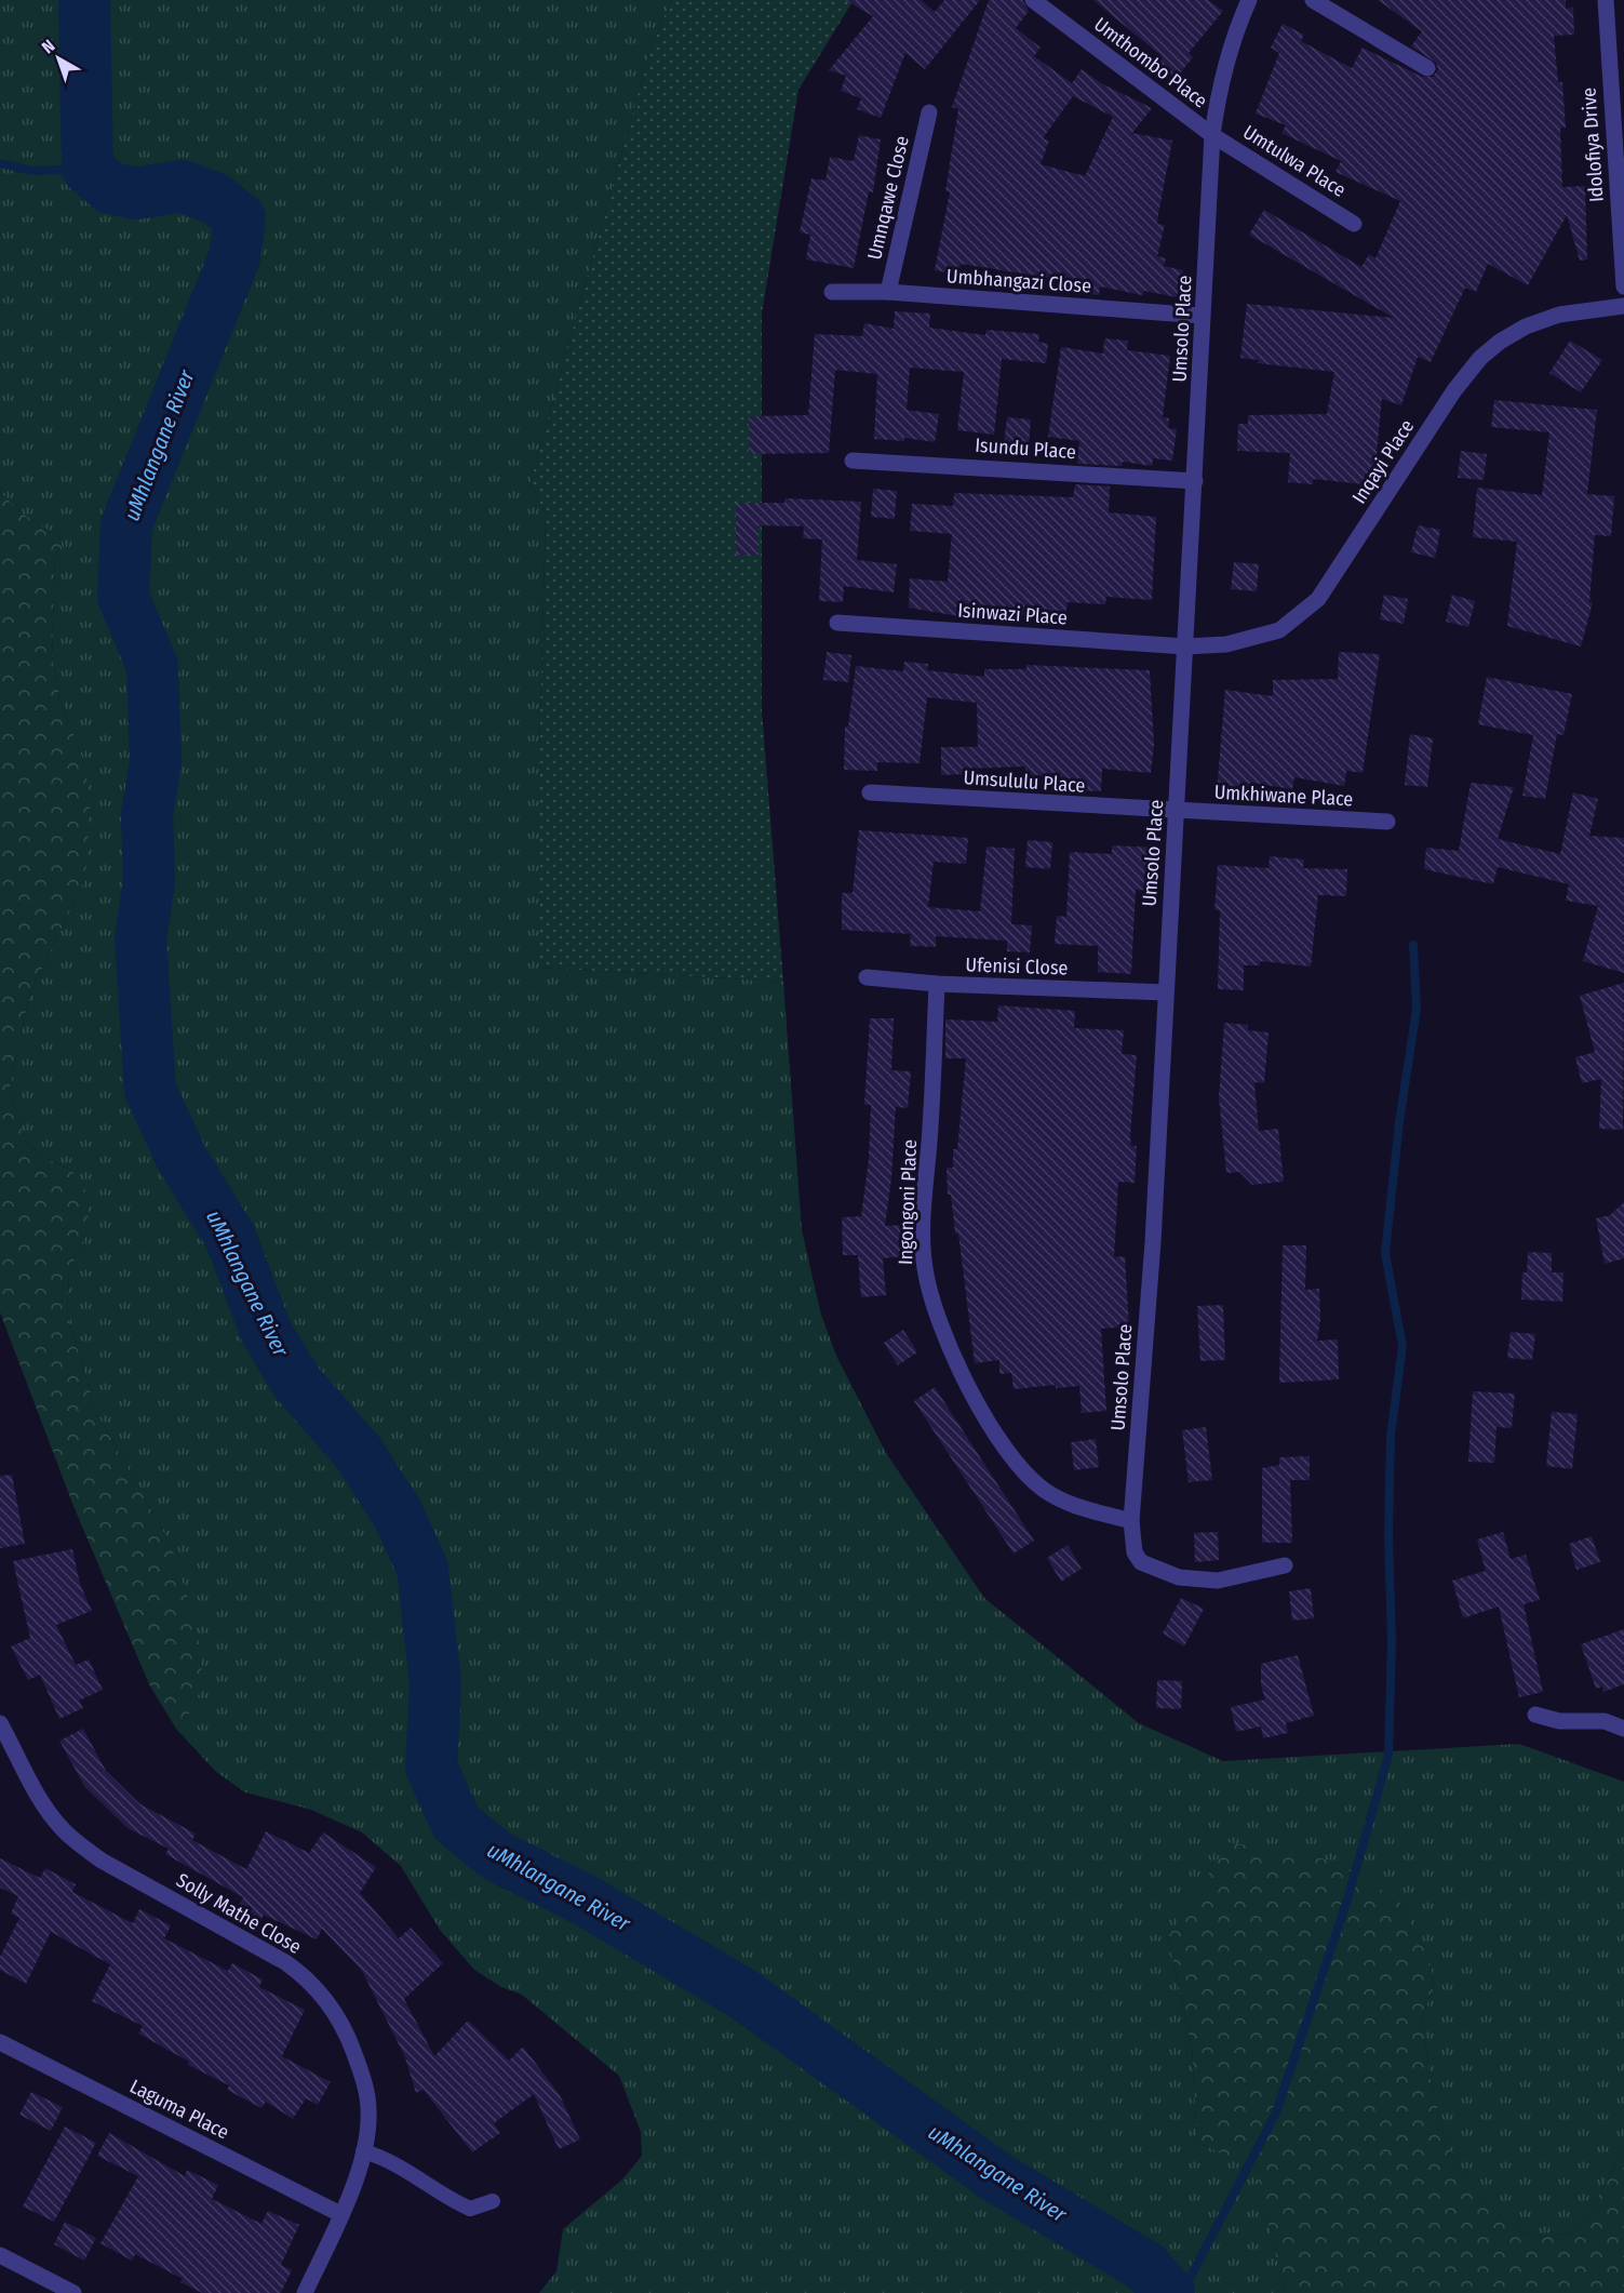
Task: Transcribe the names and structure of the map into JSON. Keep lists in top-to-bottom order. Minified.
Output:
{"streets":{"street":["Umthombo Place","Idolofiya Drive","Umtulwa Place","Umnqawe Close","Umbhangazi Close","Umsolo Place","Isundu Place","Inqayi Place","Isinwazi Place","Umsululu Place","Umkhiwane Place","Ufenisi Close","Ingongoni Place","Solly Mathe Close","Laguma Place"]},"crossings":[["Umthombo Place","Umtulwa Place"],["Umthombo Place","Umsolo Place"],["Umtulwa Place","Umsolo Place"],["Umnqawe Close","Umbhangazi Close"],["Umbhangazi Close","Umsolo Place"],["Umsolo Place","Isundu Place"],["Umsolo Place","Inqayi Place"],["Umsolo Place","Isinwazi Place"],["Umsolo Place","Umsululu Place"],["Umsolo Place","Umkhiwane Place"],["Umsolo Place","Ufenisi Close"],["Umsolo Place","Ingongoni Place"],["Inqayi Place","Isinwazi Place"],["Umsululu Place","Umkhiwane Place"],["Ufenisi Close","Ingongoni Place"],["Solly Mathe Close","Laguma Place"]],"water":["uMhlangane River"],"north":"top left"}
